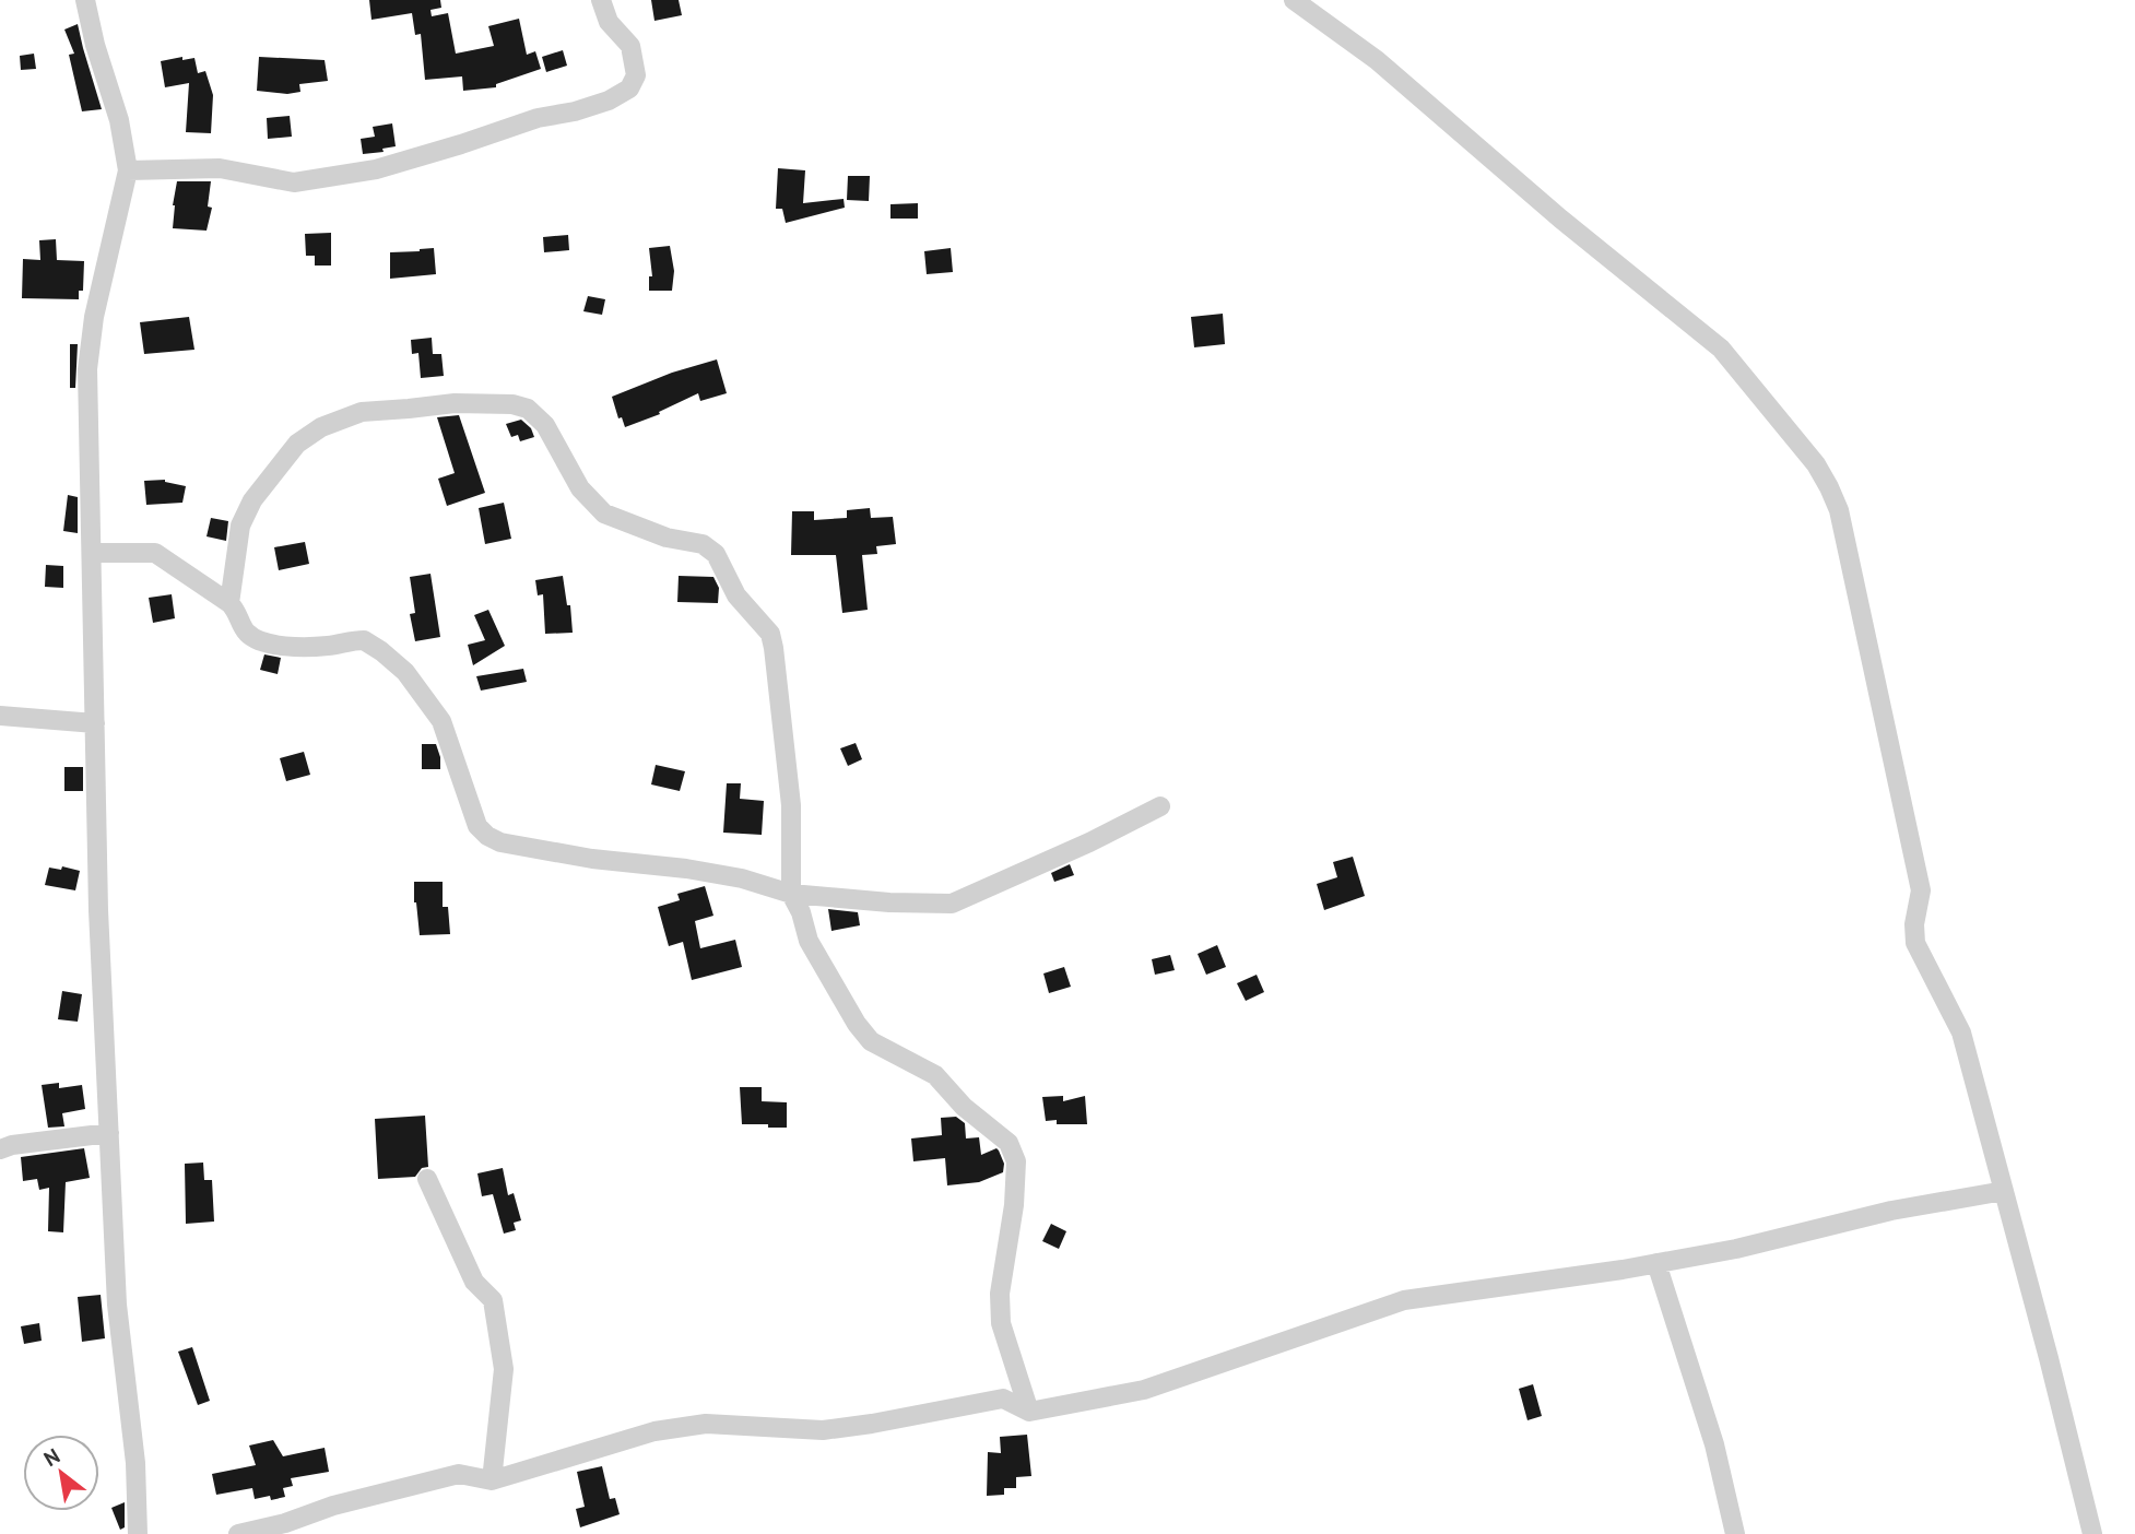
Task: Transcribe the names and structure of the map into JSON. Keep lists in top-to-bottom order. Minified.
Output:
{"north":"top left"}
